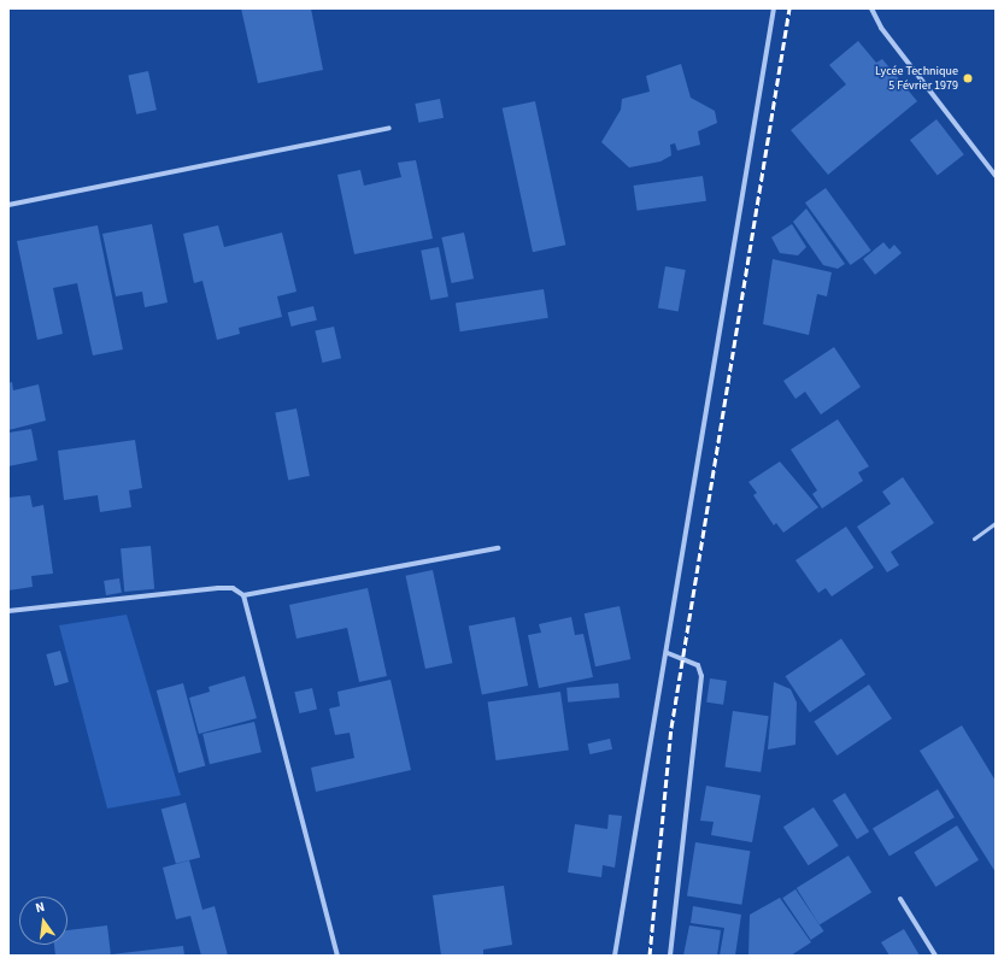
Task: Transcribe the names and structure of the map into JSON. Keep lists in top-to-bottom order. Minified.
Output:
{"places":["Lycée Technique 5 Février 1979"],"north":"top"}
